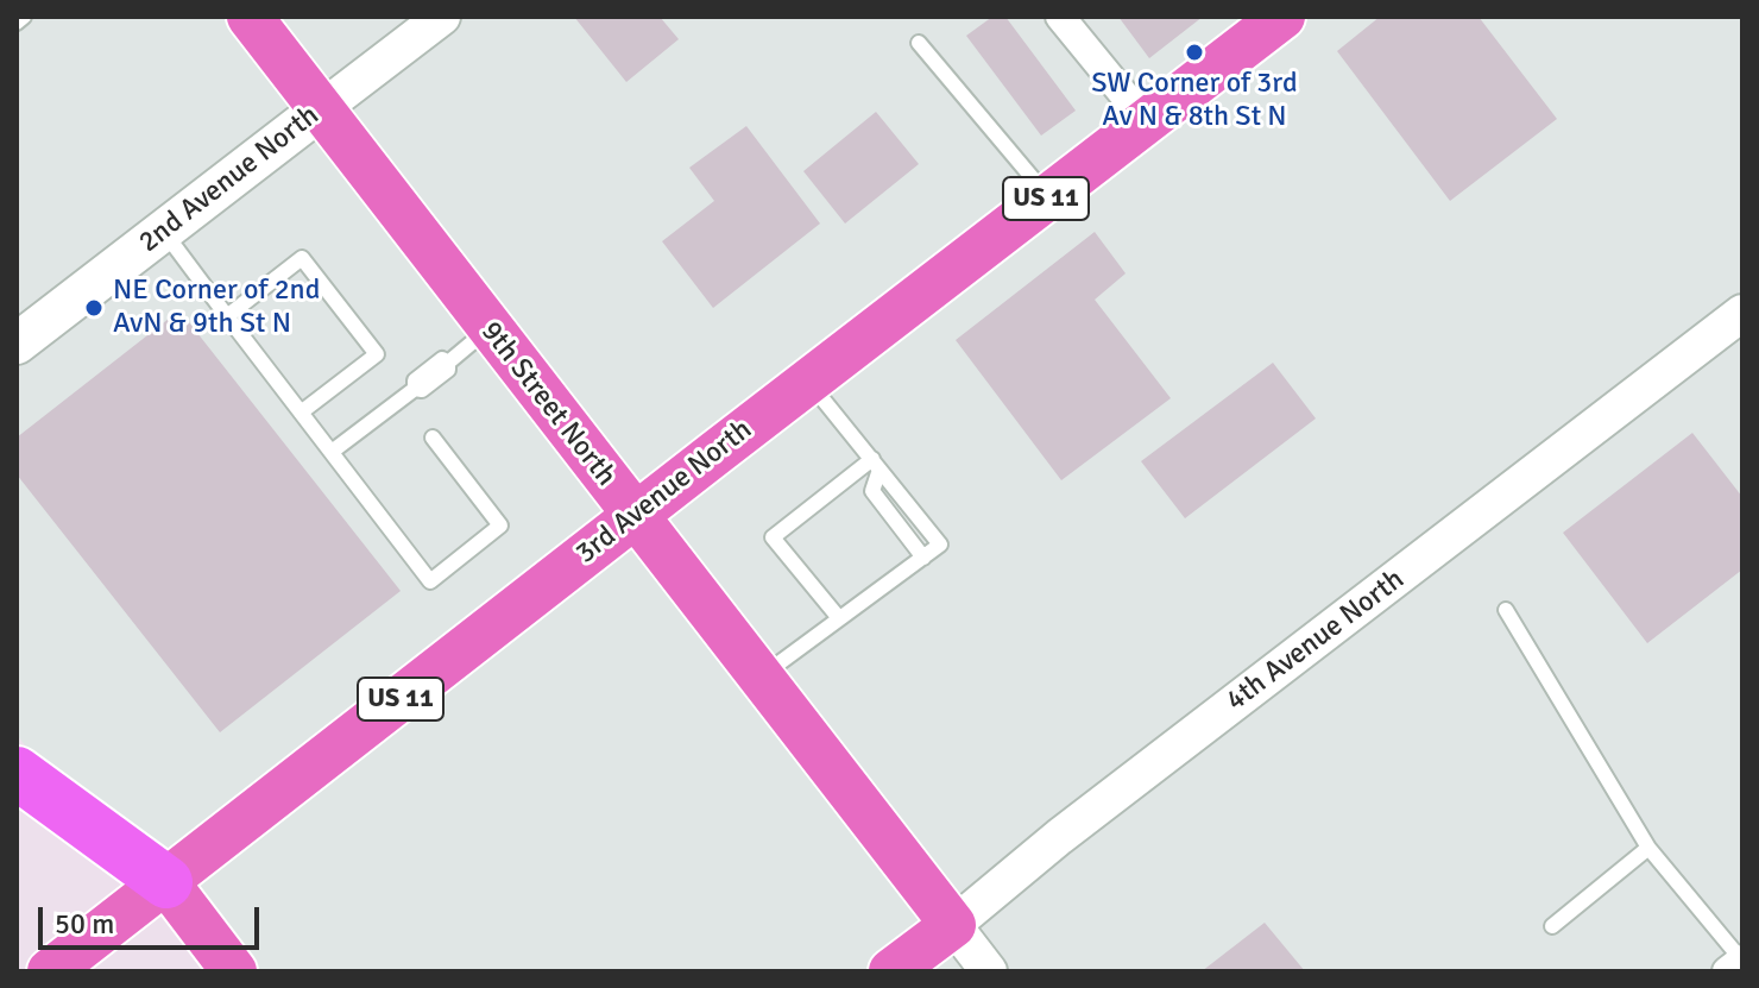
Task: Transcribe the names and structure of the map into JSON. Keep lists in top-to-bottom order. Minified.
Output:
{"streets":{"main road":["2nd Avenue North","US 11","9th Street North","3rd Avenue North","4th Avenue North"]},"crossings":[["2nd Avenue North","9th Street North"],["9th Street North","3rd Avenue North"],["9th Street North","4th Avenue North"]],"places":["SW Corner of 3rd Av N & 8th St N","NE Corner of 2nd AvN & 9th St N"],"scale_bar":"50 m"}
